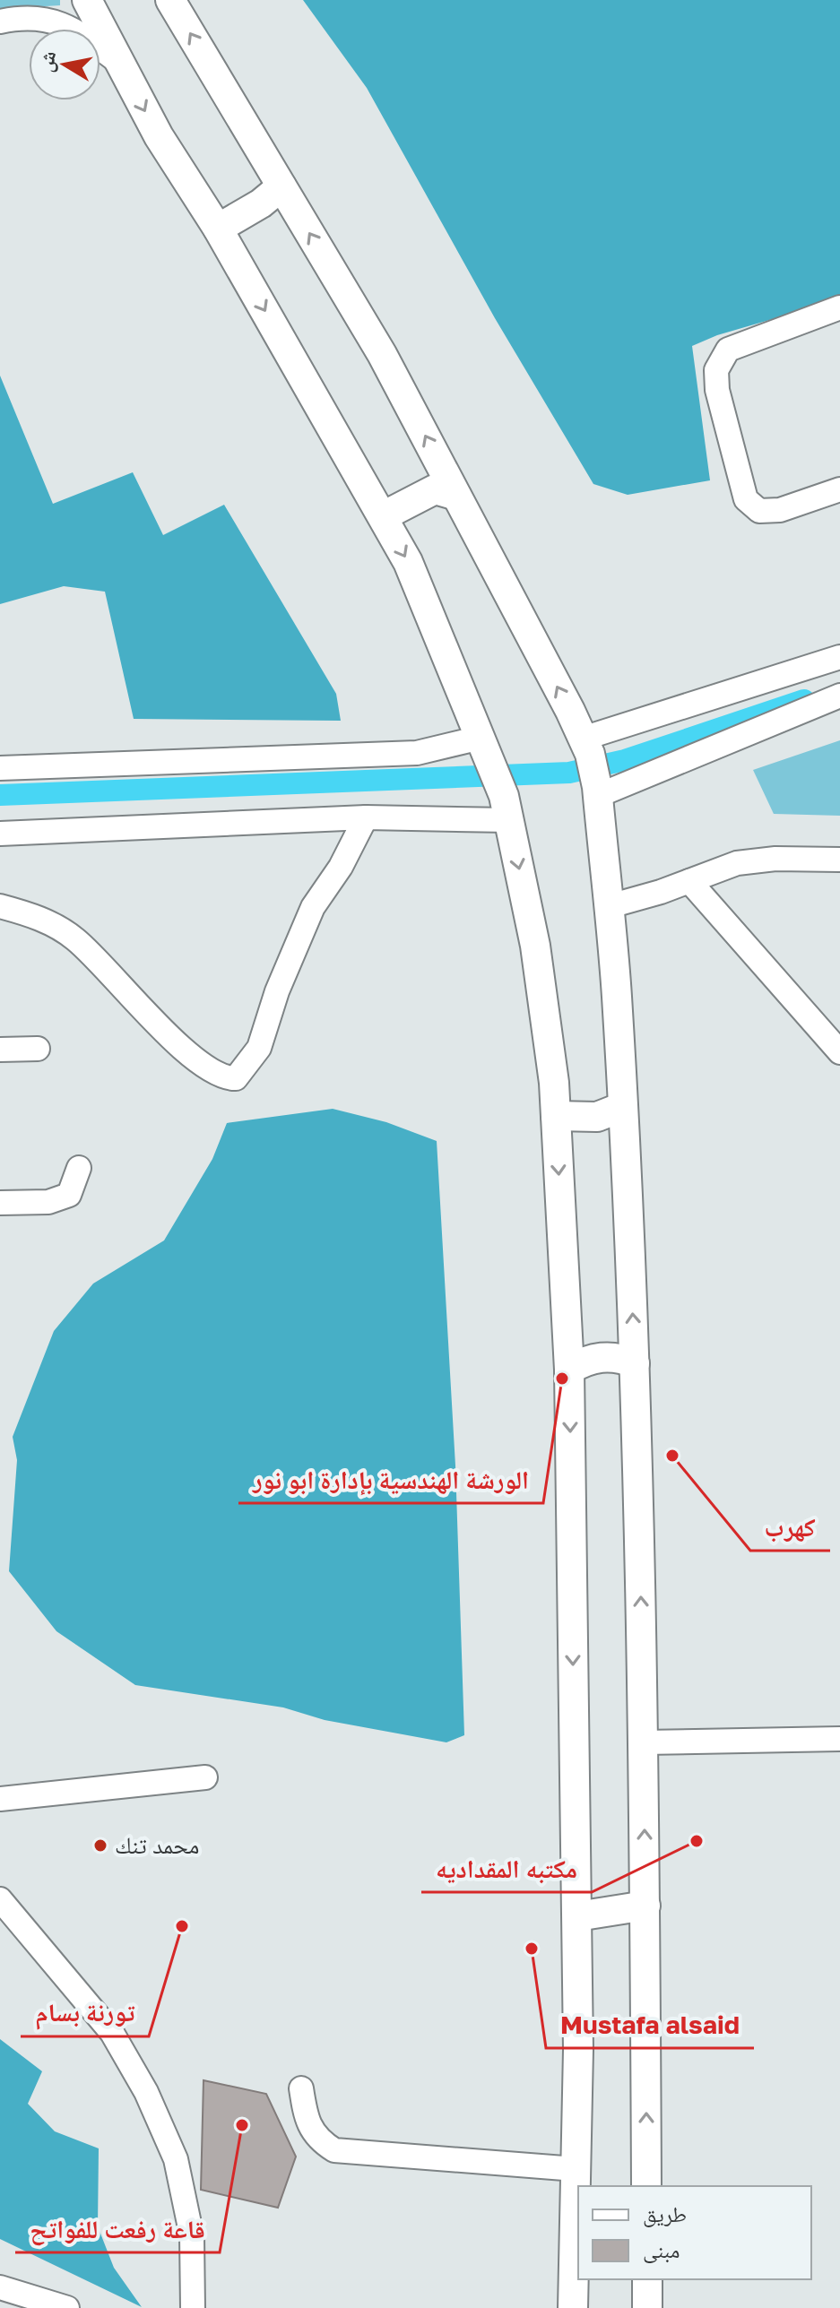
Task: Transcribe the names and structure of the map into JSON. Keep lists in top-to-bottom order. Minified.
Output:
{"places":["الورشة الهندسية بإدارة ابو نور","كهرب","مكتبه المقداديه","محمد تنك","تورنة بسام","Mustafa alsaid","قاعة رفعت للفواتح"],"legend":["طريق","مبنى"],"north":"left"}
